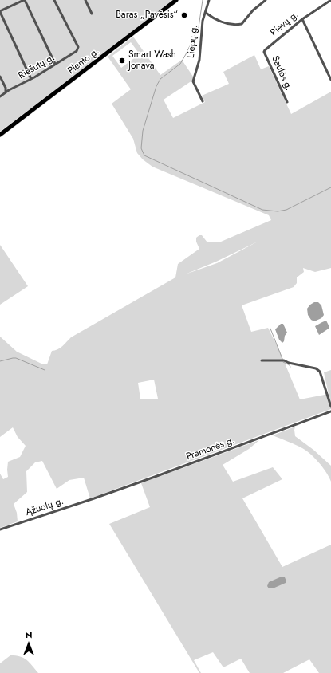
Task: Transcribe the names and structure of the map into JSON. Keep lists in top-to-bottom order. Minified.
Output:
{"streets":{"highway":["Plento g."],"street":["Pievų g.","Liepų g.","Riešutų g.","Saulės g.","Pramonės g.","Ąžuolų g."]},"crossings":[["Pievų g.","Saulės g."],["Pramonės g.","Ąžuolų g."]],"places":["Baras „Pavėsis“","Smart Wash Jonava"],"north":"top"}
